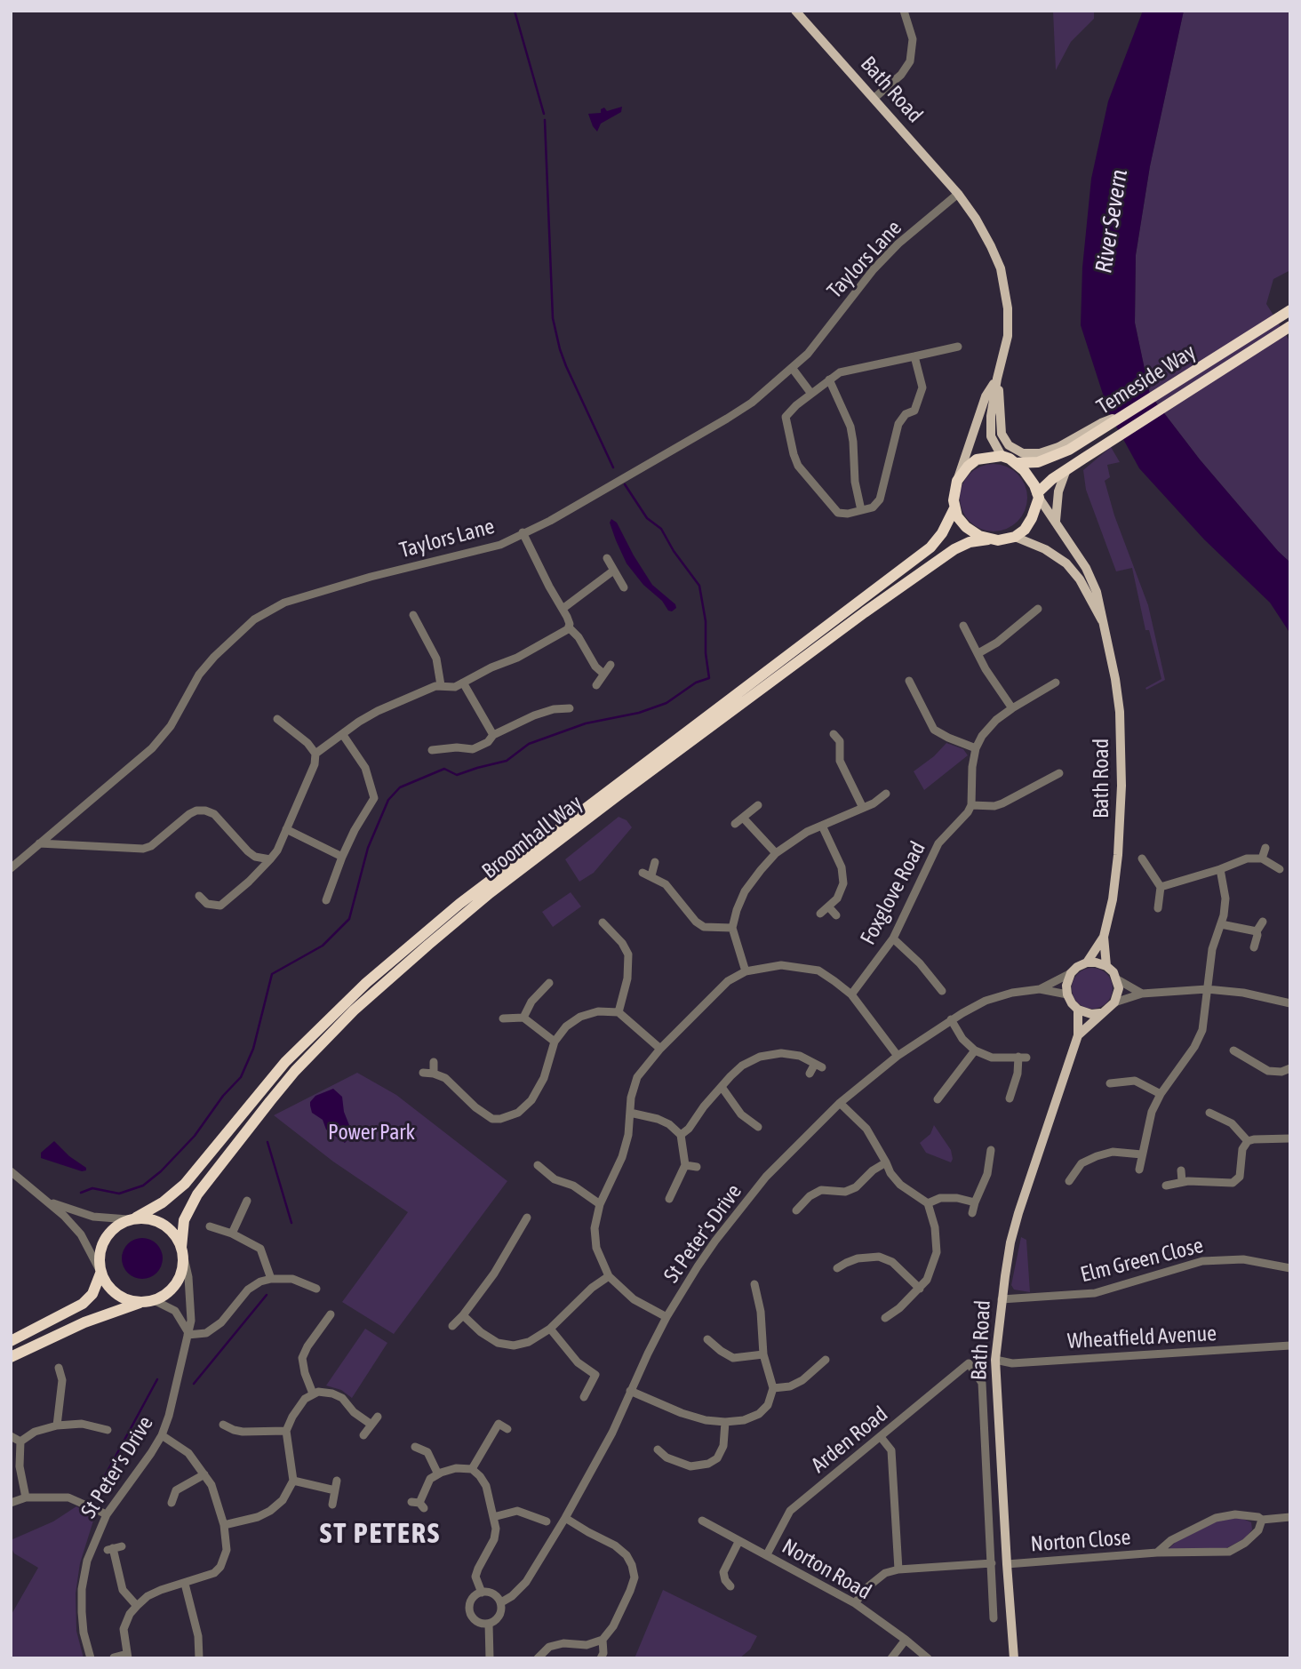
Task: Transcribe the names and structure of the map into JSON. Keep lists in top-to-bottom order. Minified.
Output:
{"streets":{"highway":["Temeside Way","Broomhall Way"],"main road":["Bath Road"],"street":["Taylors Lane","Foxglove Road","St Peter's Drive","Elm Green Close","Wheatfield Avenue","Arden Road","Norton Close","Norton Road"]},"crossings":[["Bath Road","Taylors Lane"],["Bath Road","Temeside Way"],["Bath Road","Broomhall Way"],["Bath Road","St Peter's Drive"],["Bath Road","Elm Green Close"],["Bath Road","Wheatfield Avenue"],["Bath Road","Arden Road"],["Bath Road","Norton Close"],["Temeside Way","Broomhall Way"],["Broomhall Way","St Peter's Drive"],["Arden Road","Norton Road"]],"districts":["ST PETERS"],"water":["River Severn"],"parks":["Power Park"]}
